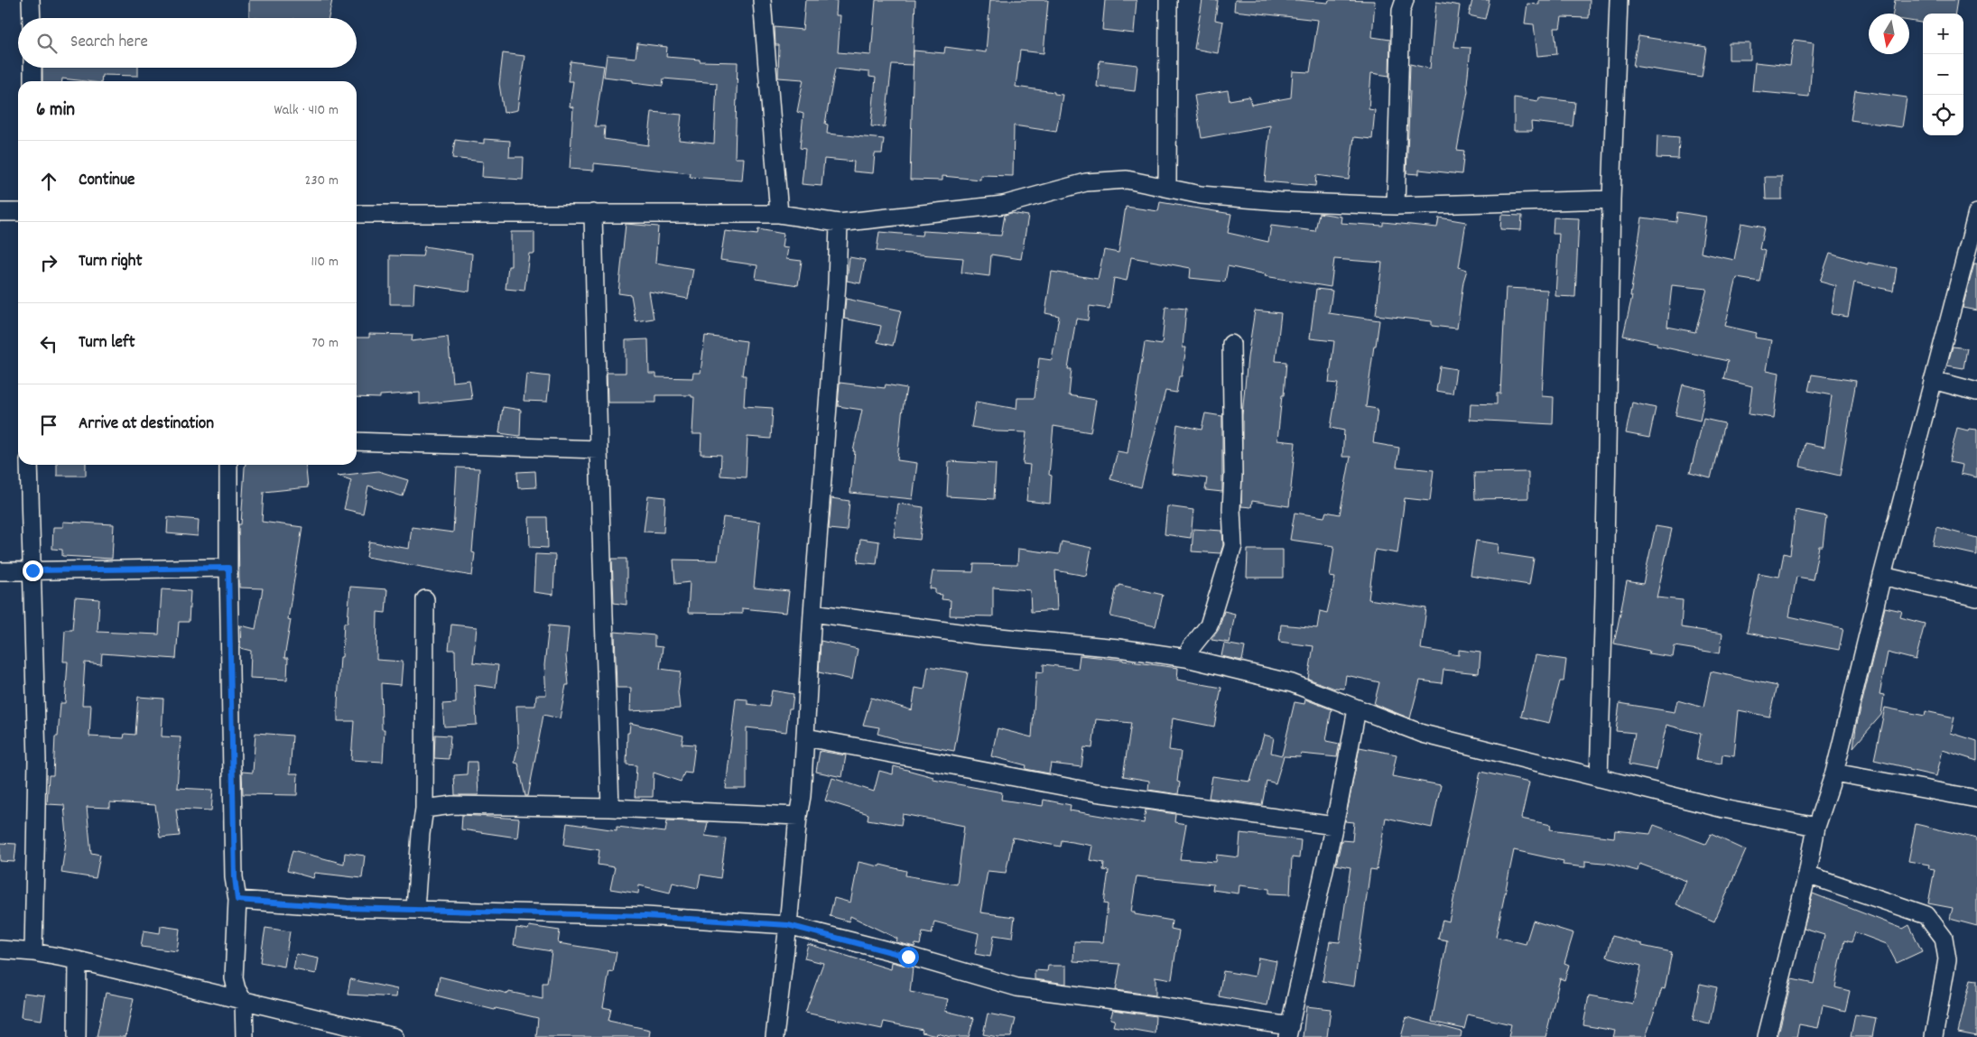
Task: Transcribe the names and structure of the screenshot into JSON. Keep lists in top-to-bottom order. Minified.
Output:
{"north":"bottom","page":{"map_buttons":["+","−"],"search":"Search here","heading":["6 min","Walk · 410 m"],"list":[["Continue","230 m"],["Turn right","110 m"],["Turn left","70 m"],"Arrive at destination"]}}
